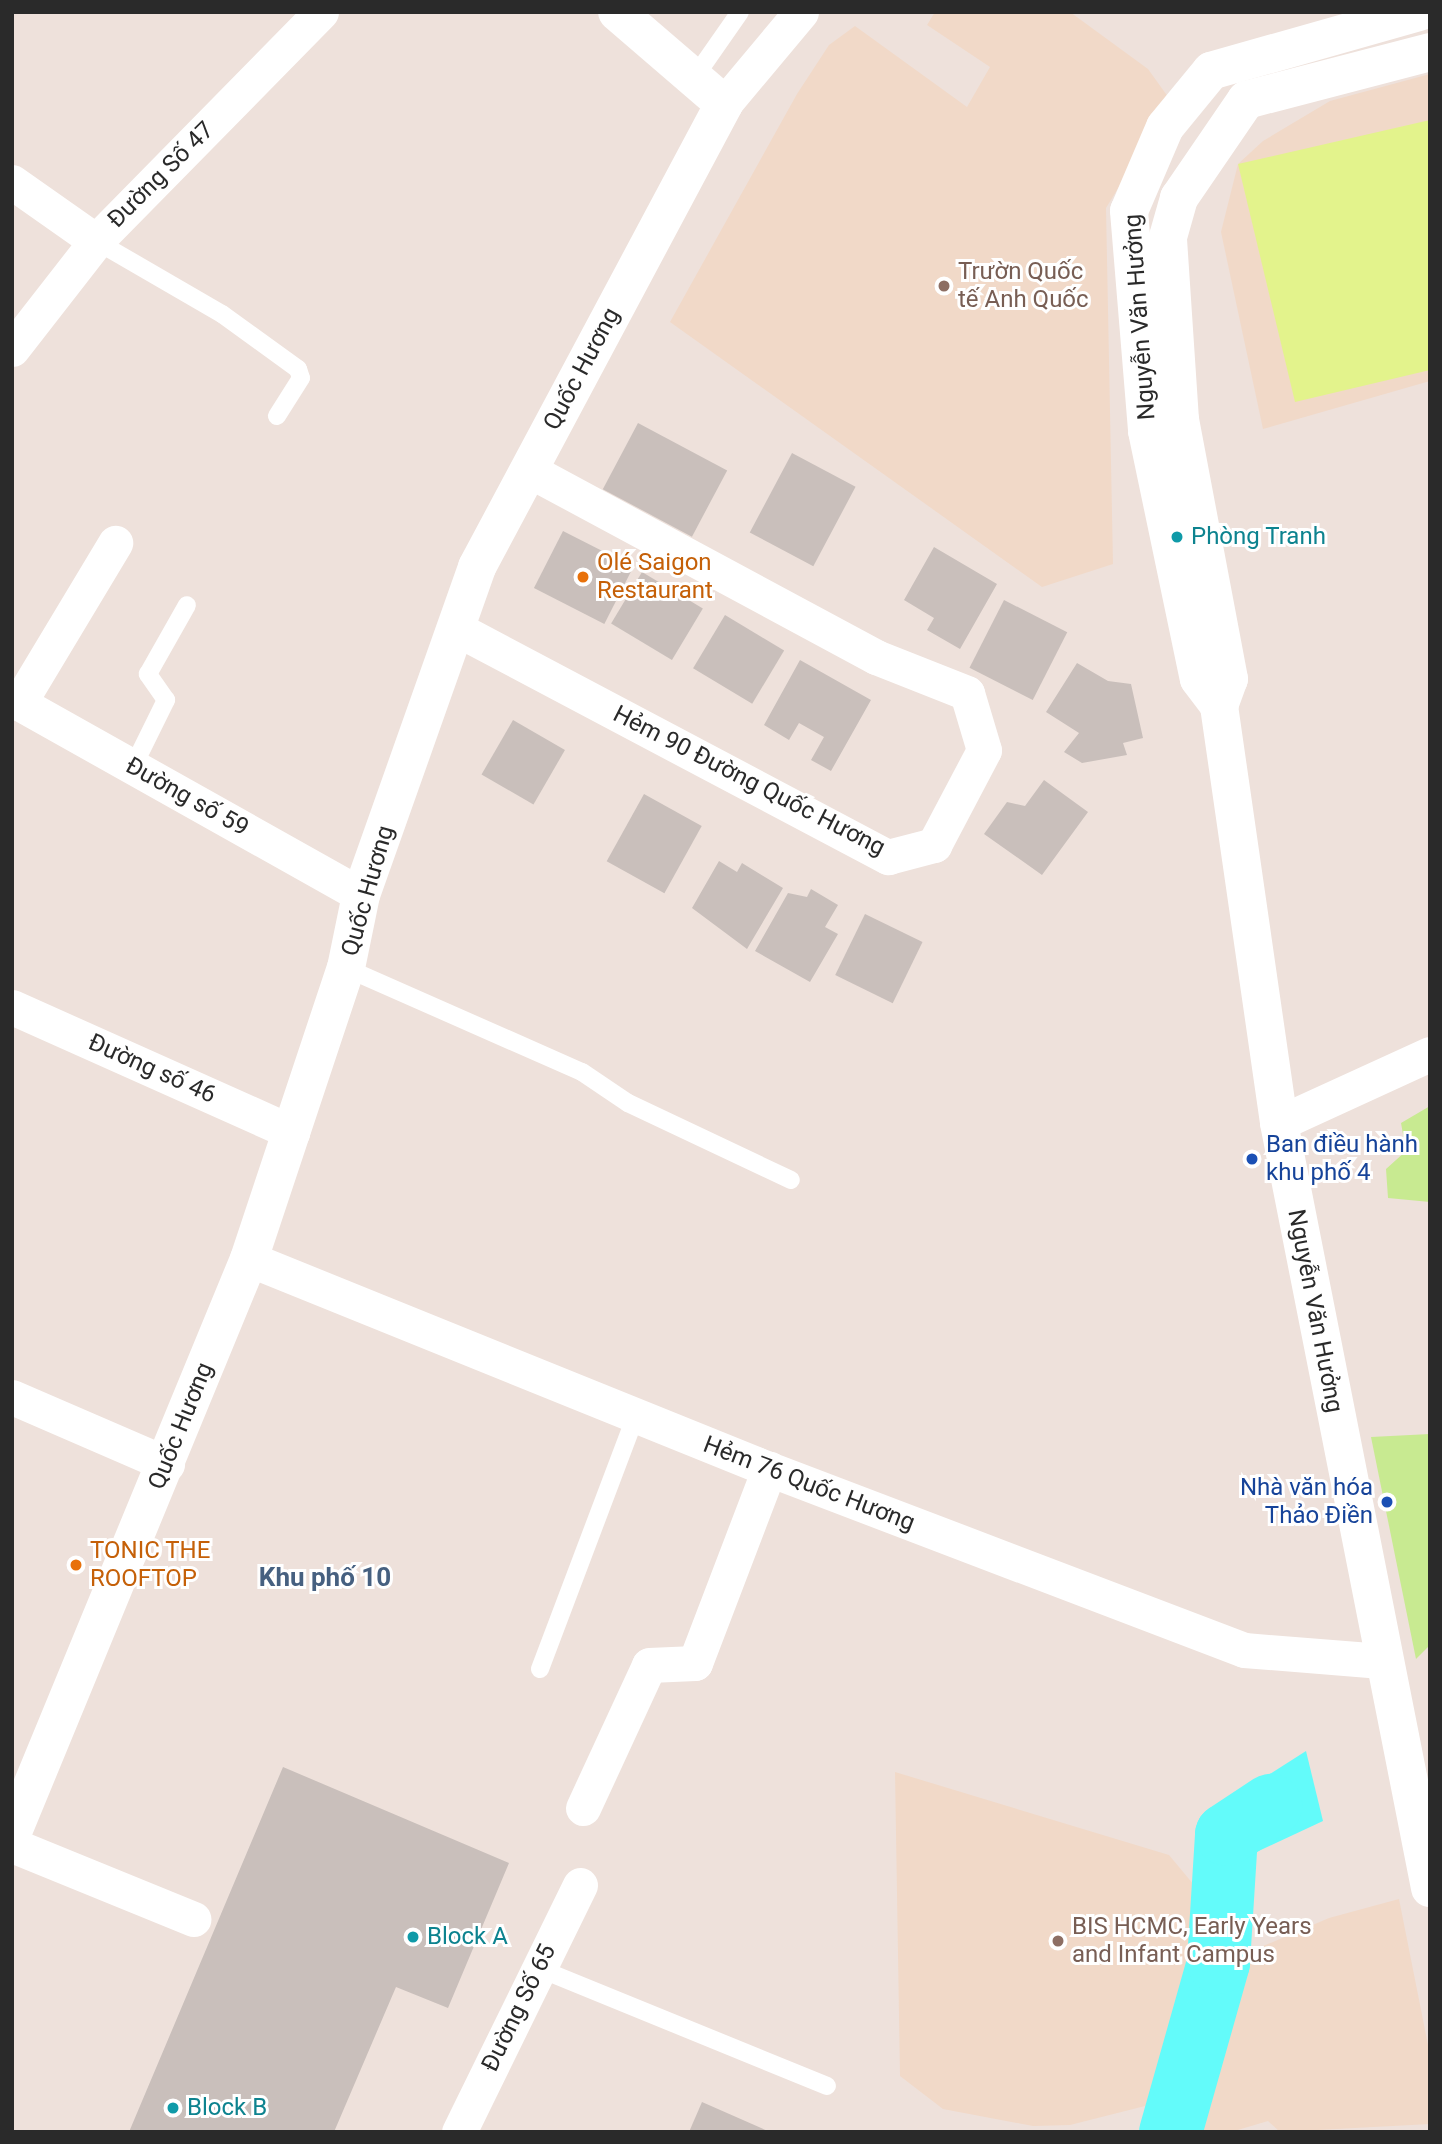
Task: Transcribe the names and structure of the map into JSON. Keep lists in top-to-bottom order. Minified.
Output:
{"streets":{"main road":["Nguyễn Văn Hưởng","Quốc Hương"],"street":["Đường Số 47","Hẻm 90 Đường Quốc Hương","Đường số 59","Đường số 46","Hẻm 76 Quốc Hương","Đường Số 65"]},"crossings":[["Nguyễn Văn Hưởng","Hẻm 76 Quốc Hương"],["Quốc Hương","Hẻm 90 Đường Quốc Hương"],["Quốc Hương","Đường số 59"],["Quốc Hương","Đường số 46"],["Quốc Hương","Hẻm 76 Quốc Hương"]],"districts":["Khu phố 10"],"places":["Trườn Quốc tế Anh Quốc","Phòng Tranh","Olé Saigon Restaurant","Ban điều hành khu phố 4","Nhà văn hóa Thảo Điền","TONIC THE ROOFTOP","Block A","BIS HCMC, Early Years and Infant Campus","Block B"]}
